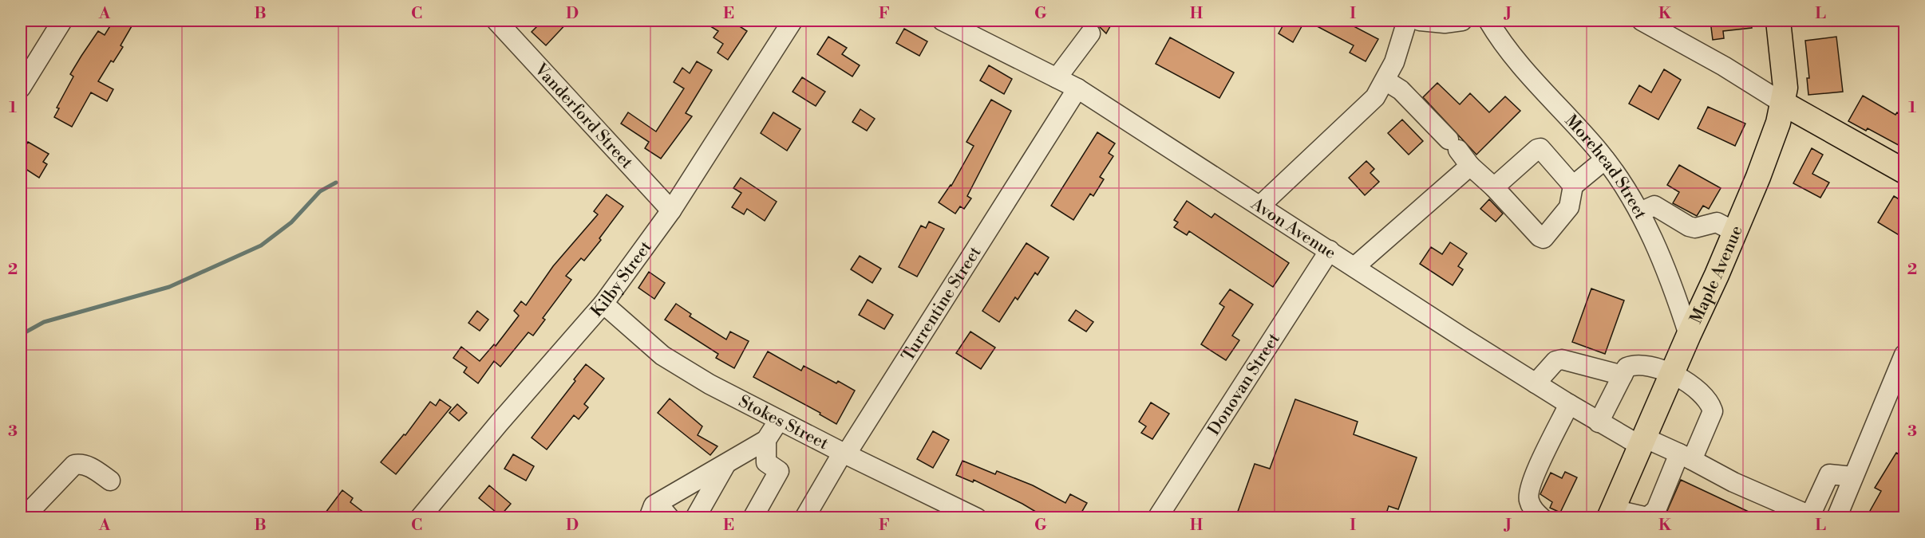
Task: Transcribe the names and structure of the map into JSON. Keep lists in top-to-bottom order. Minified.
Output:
{"streets":{"main road":["Maple Avenue"],"street":["Vanderford Street","Morehead Street","Avon Avenue","Kilby Street","Turrentine Street","Donovan Street","Stokes Street"]},"crossings":[["Vanderford Street","Kilby Street"],["Morehead Street","Maple Avenue"],["Avon Avenue","Maple Avenue"],["Avon Avenue","Turrentine Street"],["Avon Avenue","Donovan Street"],["Kilby Street","Stokes Street"],["Turrentine Street","Stokes Street"]],"grid":{"columns":["A","B","C","D","E","F","G","H","I","J","K","L"],"rows":["1","2","3"]}}
